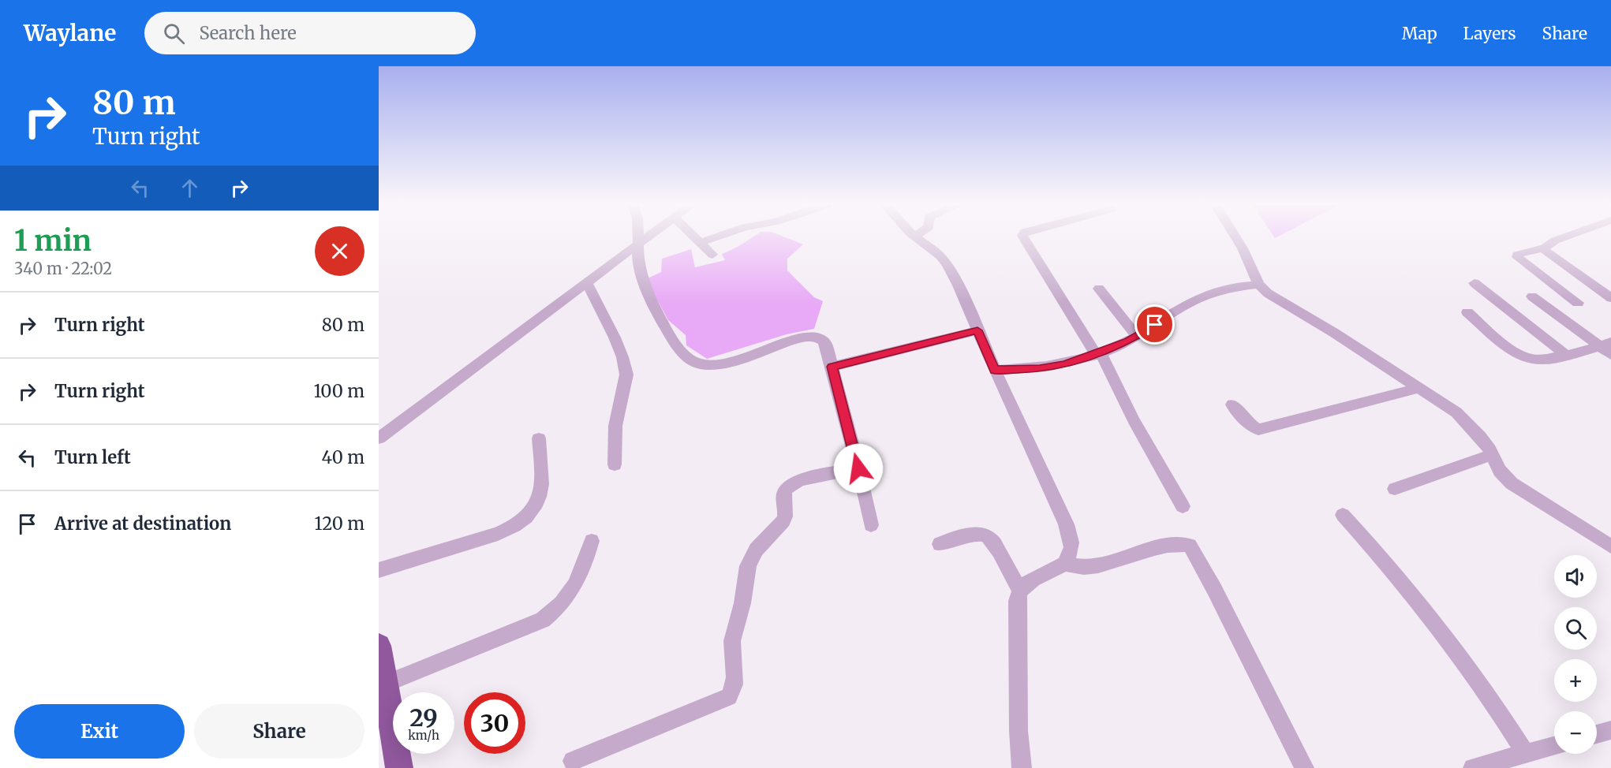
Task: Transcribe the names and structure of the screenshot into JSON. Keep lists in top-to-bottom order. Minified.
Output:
{"page":{"header":"Waylane","search":"Search here","nav":["Map","Layers","Share"],"turn":["80 m","Turn right"],"heading":["1 min","340 m · 22:02"],"list":[{"name":"Turn right","value":"80 m"},{"name":"Turn right","value":"100 m"},{"name":"Turn left","value":"40 m"},{"name":"Arrive at destination","value":"120 m"}],"map_buttons":["+","−"],"speed":"29 km/h","limit":"30","buttons":["Exit","Share"]}}
